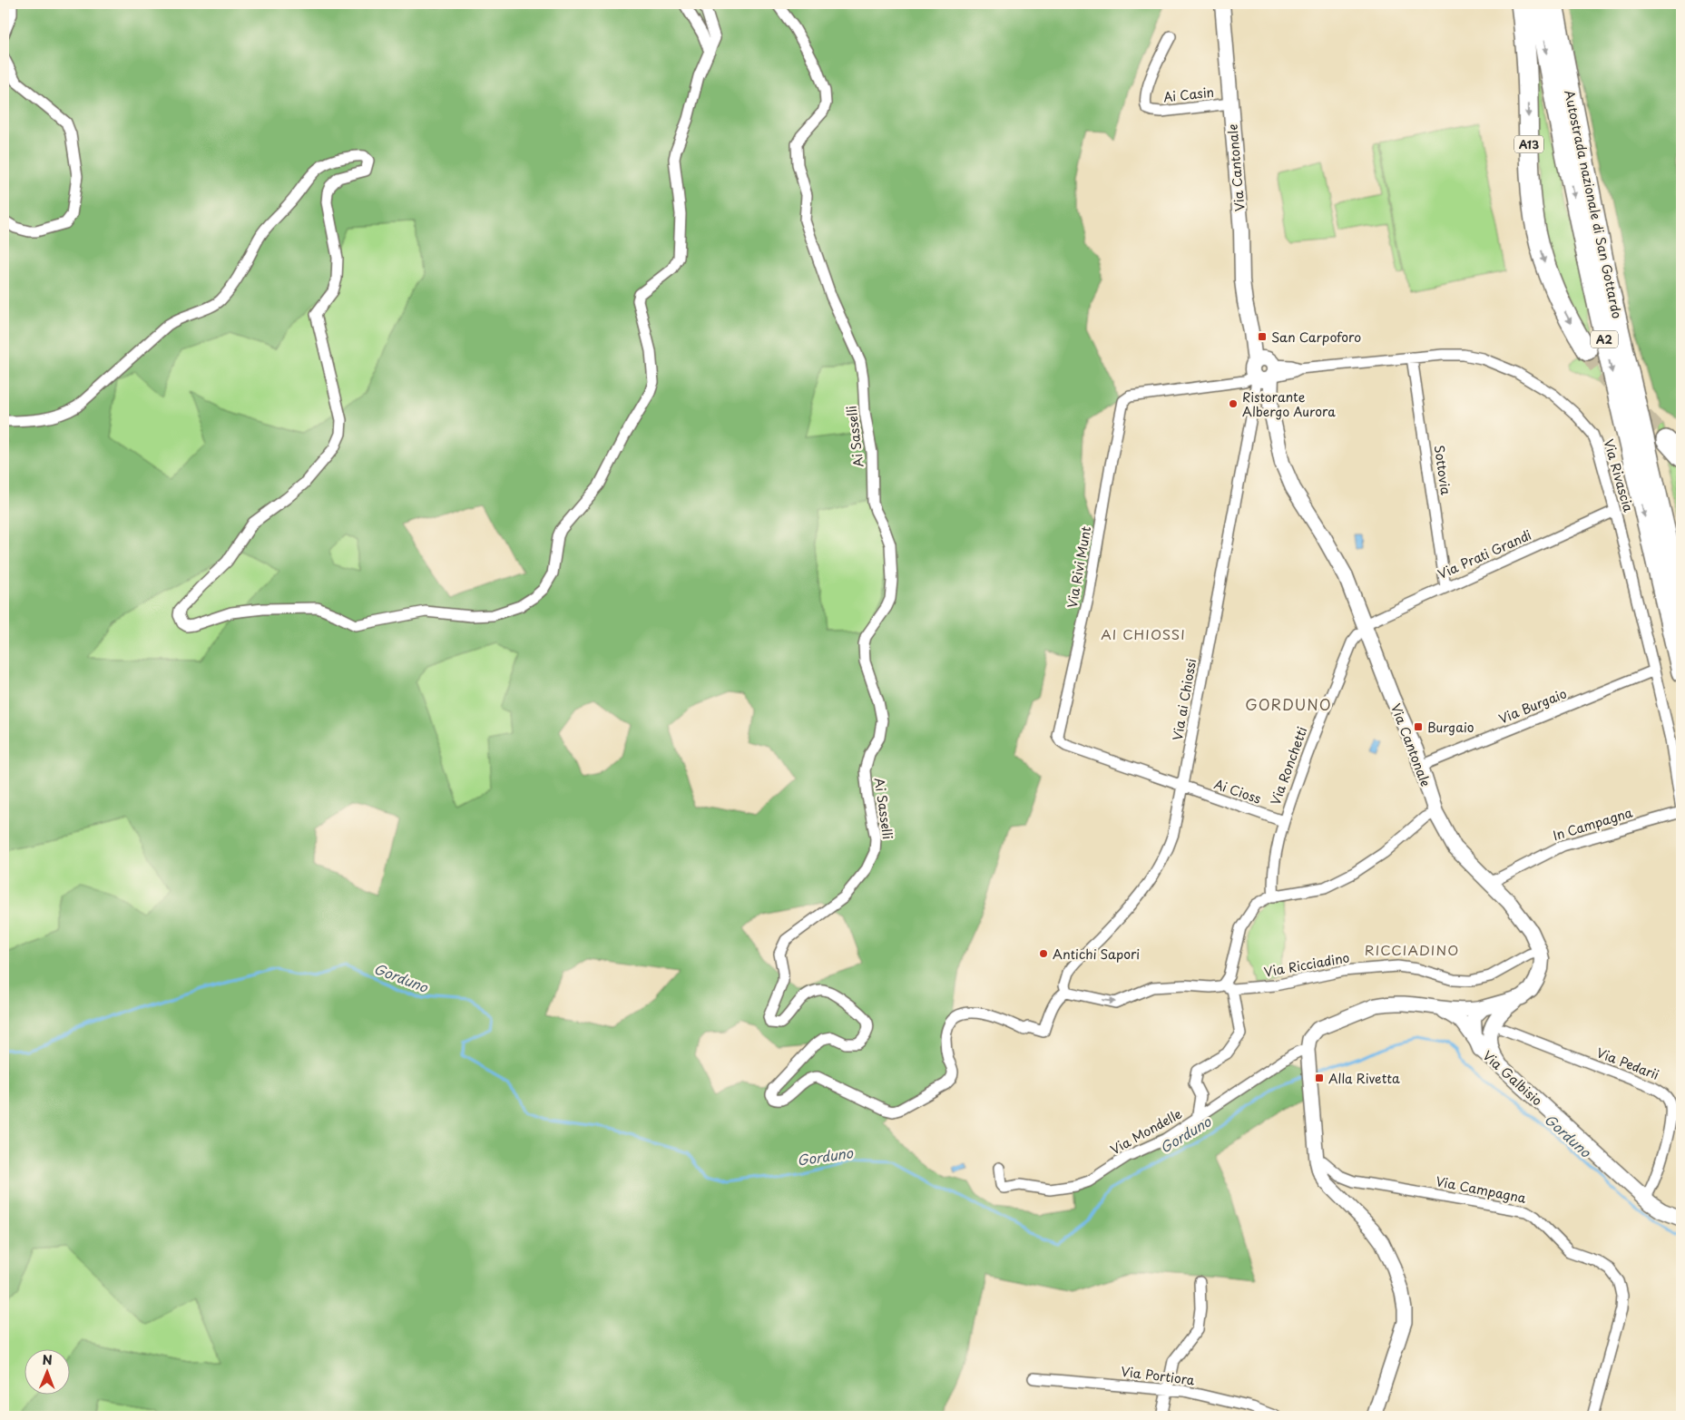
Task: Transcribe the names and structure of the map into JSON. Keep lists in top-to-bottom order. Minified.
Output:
{"streets":{"highway":["A13","Autostrada nazionale di San Gottardo","A2"],"main road":["Via Cantonale","Via Galbisio"],"street":["Ai Casin","Ai Sasselli","Sottovia","Via Rivascia","Via Prati Grandi","Via Rivi Munt","Via ai Chiossi","Via Burgaio","Via Ronchetti","Ai Cioss","In Campagna","Via Ricciadino","Via Pedarii","Via Mondelle","Via Campagna","Via Portiora"]},"crossings":[["Ai Casin","Via Cantonale"],["Via Cantonale","Via Rivascia"],["Via Cantonale","Via Prati Grandi"],["Via Cantonale","Via Rivi Munt"],["Via Cantonale","Via ai Chiossi"],["Via Cantonale","Via Burgaio"],["Via Cantonale","Via Ronchetti"],["Via Cantonale","In Campagna"],["Via Cantonale","Via Ricciadino"],["Autostrada nazionale di San Gottardo","A2"],["Ai Sasselli","Via ai Chiossi"],["Ai Sasselli","Via Ricciadino"],["Sottovia","Via Rivascia"],["Sottovia","Via Prati Grandi"],["Via Rivascia","Via Prati Grandi"],["Via Rivascia","Via Rivi Munt"],["Via Rivascia","Via ai Chiossi"],["Via Rivascia","Via Burgaio"],["Via Rivascia","In Campagna"],["Via Prati Grandi","Via Ronchetti"],["Via Rivi Munt","Via ai Chiossi"],["Via Rivi Munt","Ai Cioss"],["Via ai Chiossi","Ai Cioss"],["Via ai Chiossi","Via Ricciadino"],["Via Ronchetti","Ai Cioss"],["Via Pedarii","Via Galbisio"]],"districts":["AI CHIOSSI","GORDUNO","RICCIADINO"],"water":["Gorduno"],"places":{"transit":["San Carpoforo","Burgaio","Alla Rivetta"],"other":["Ristorante Albergo Aurora","Antichi Sapori"]},"north":"top"}
